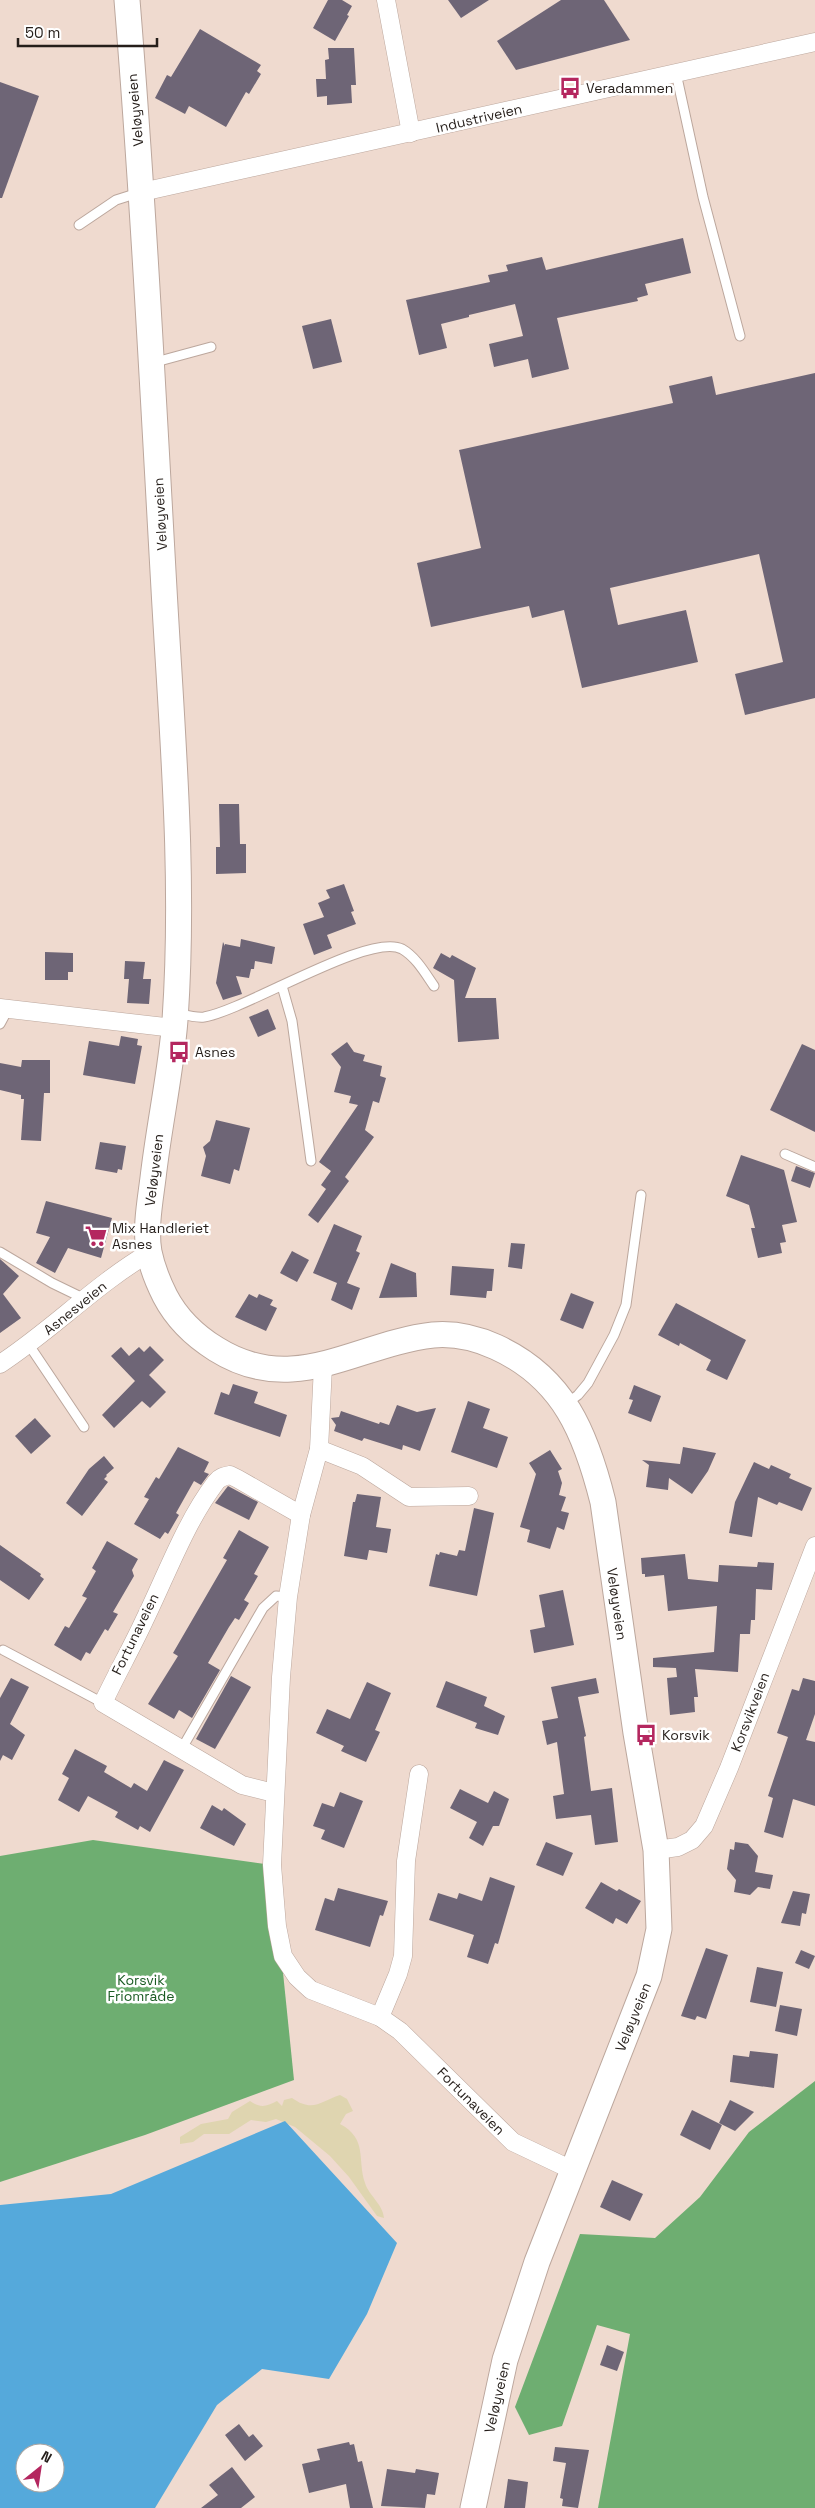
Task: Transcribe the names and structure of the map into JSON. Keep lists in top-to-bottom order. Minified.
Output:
{"streets":{"main road":["Veløyveien"],"street":["Industriveien","Asnesveien","Fortunaveien","Korsvikveien"]},"crossings":[["Veløyveien","Industriveien"],["Veløyveien","Asnesveien"],["Veløyveien","Fortunaveien"],["Veløyveien","Korsvikveien"]],"parks":["Korsvik Friområde"],"places":{"bus stop":["Veradammen","Asnes","Korsvik"],"supermarket":["Mix Handleriet Asnes"]},"scale_bar":"50 m","north":"top right"}
